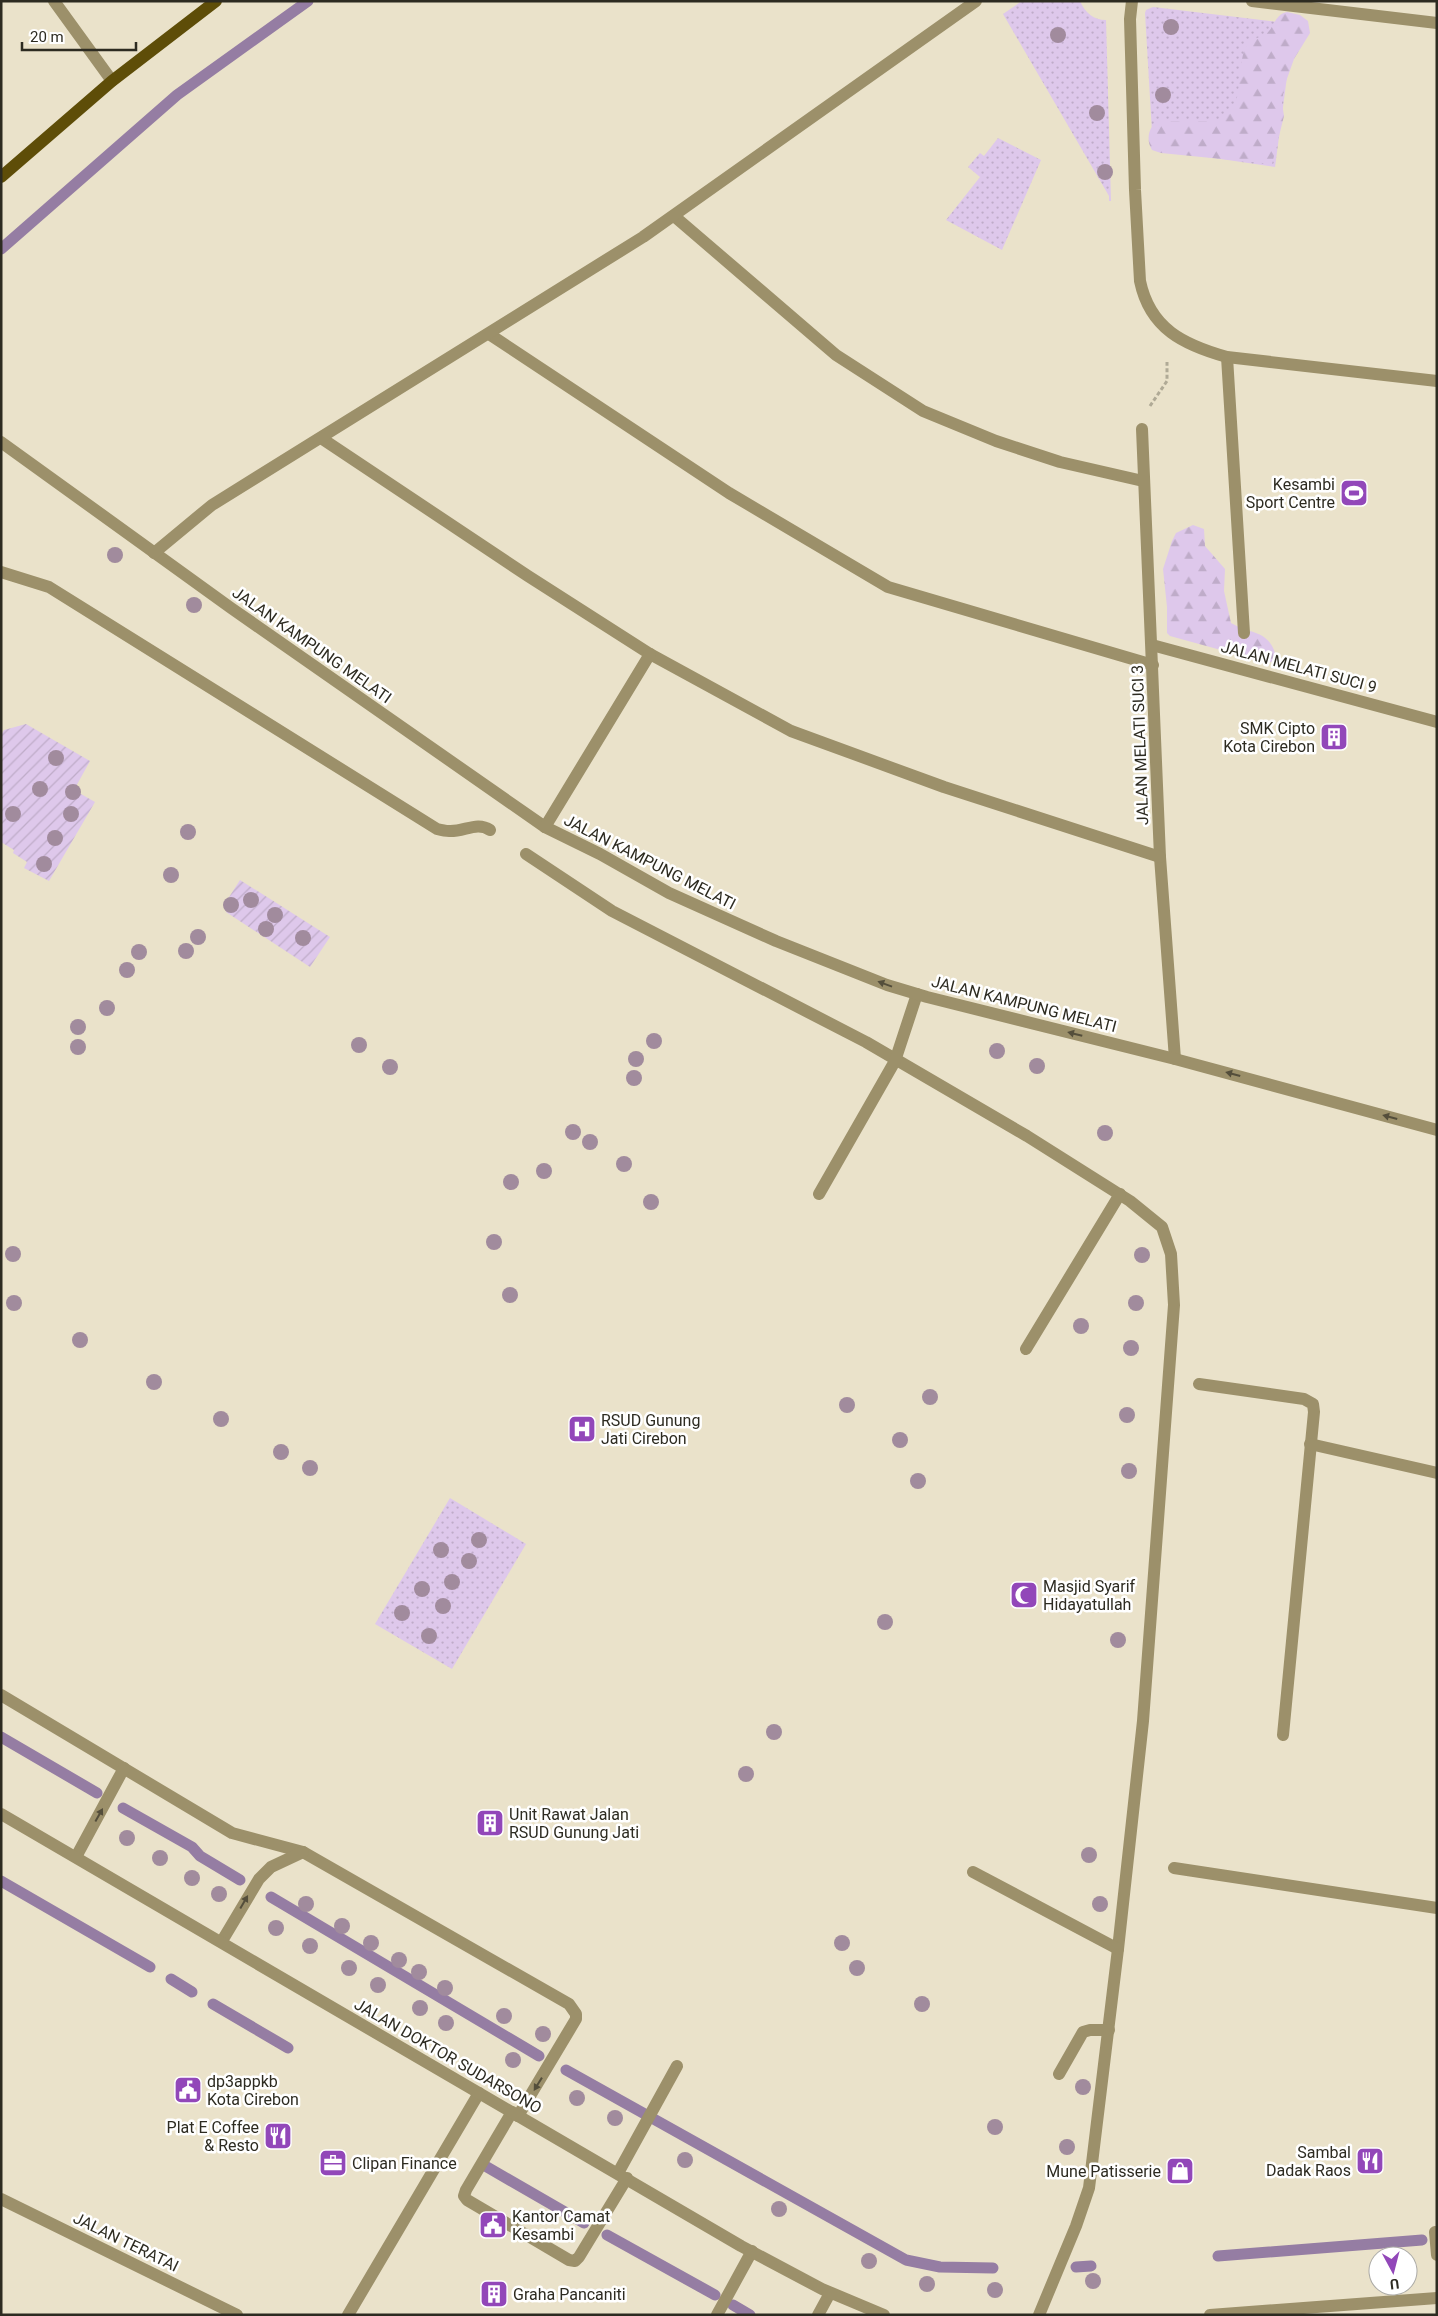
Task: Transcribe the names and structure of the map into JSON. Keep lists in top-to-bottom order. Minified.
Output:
{"streets":{"street":["JALAN KAMPUNG MELATI","JALAN MELATI SUCI 9","JALAN MELATI SUCI 3","JALAN DOKTOR SUDARSONO","JALAN TERATAI"]},"crossings":[["JALAN KAMPUNG MELATI","JALAN MELATI SUCI 3"],["JALAN MELATI SUCI 9","JALAN MELATI SUCI 3"]],"places":{"sports":["Kesambi Sport Centre"],"building":["SMK Cipto Kota Cirebon","Unit Rawat Jalan RSUD Gunung Jati","Graha Pancaniti"],"hospital":["RSUD Gunung Jati Cirebon"],"mosque":["Masjid Syarif Hidayatullah"],"public building":["dp3appkb Kota Cirebon","Kantor Camat Kesambi"],"restaurant":["Plat E Coffee & Resto","Sambal Dadak Raos"],"office":["Clipan Finance"],"shop":["Mune Patisserie"]},"scale_bar":"20 m","north":"bottom"}
